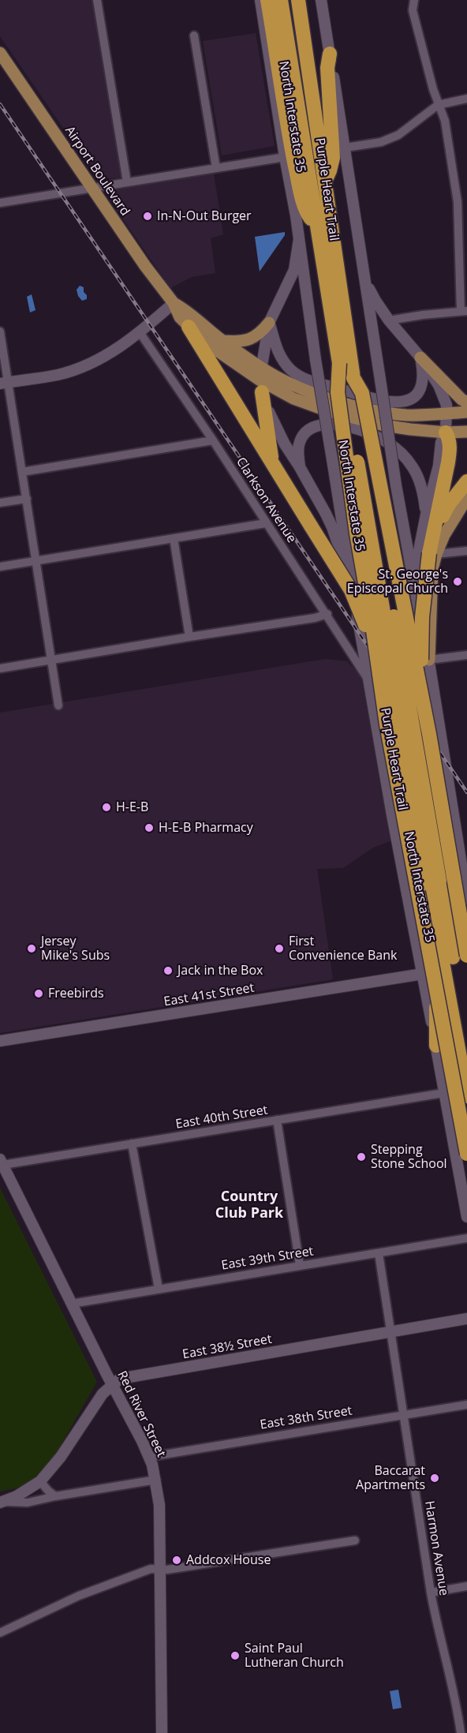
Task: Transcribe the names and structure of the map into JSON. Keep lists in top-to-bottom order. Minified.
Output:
{"streets":{"highway":["Purple Heart Trail"],"main road":["North Interstate 35","Airport Boulevard","East 41st Street","East 38½ Street","Red River Street"],"street":["Clarkson Avenue","East 40th Street","East 39th Street","East 38th Street","Harmon Avenue"]},"crossings":[["North Interstate 35","Clarkson Avenue"],["North Interstate 35","East 41st Street"],["North Interstate 35","East 40th Street"],["East 40th Street","Red River Street"],["East 39th Street","Red River Street"],["East 39th Street","Harmon Avenue"],["East 38½ Street","Red River Street"],["East 38½ Street","Harmon Avenue"],["Red River Street","East 38th Street"],["East 38th Street","Harmon Avenue"]],"districts":["Country Club Park"],"places":["In-N-Out Burger","St. George's Episcopal Church","H-E-B","H-E-B Pharmacy","Jersey Mike's Subs","First Convenience Bank","Jack in the Box","Freebirds","Stepping Stone School","Baccarat Apartments","Addcox House","Saint Paul Lutheran Church"]}
